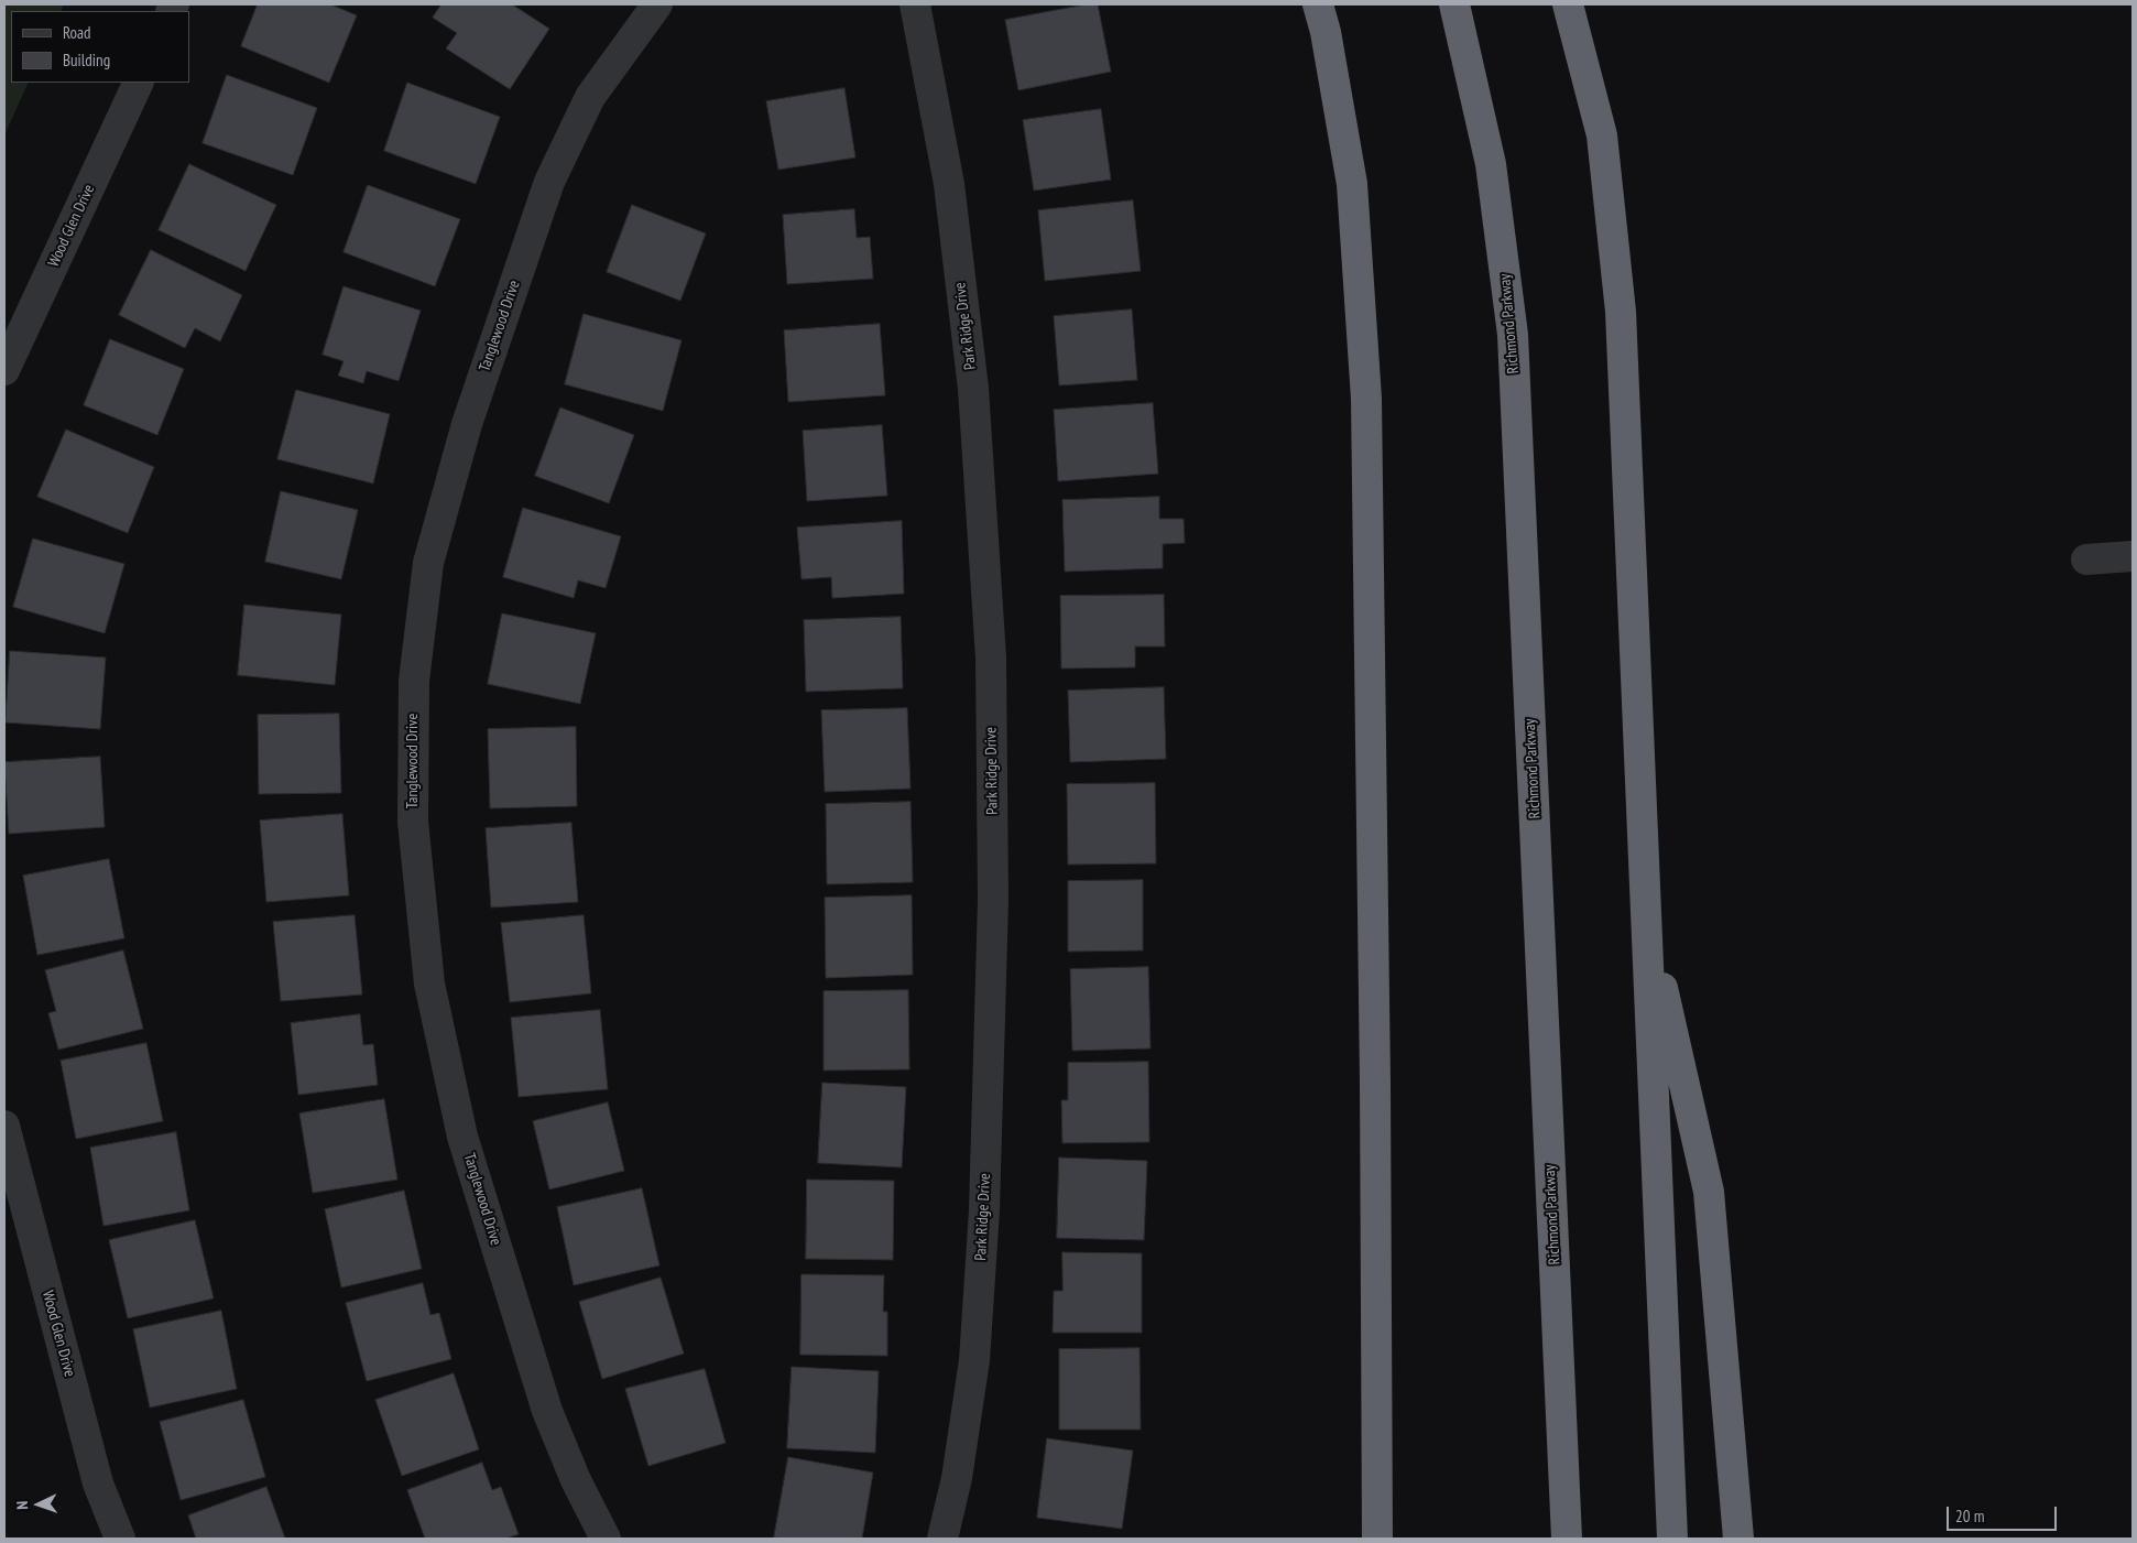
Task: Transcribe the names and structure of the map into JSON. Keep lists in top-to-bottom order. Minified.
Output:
{"streets":{"highway":["Richmond Parkway"],"street":["Wood Glen Drive","Tanglewood Drive","Park Ridge Drive"]},"legend":["Road","Building"],"scale_bar":"20 m","north":"left"}
